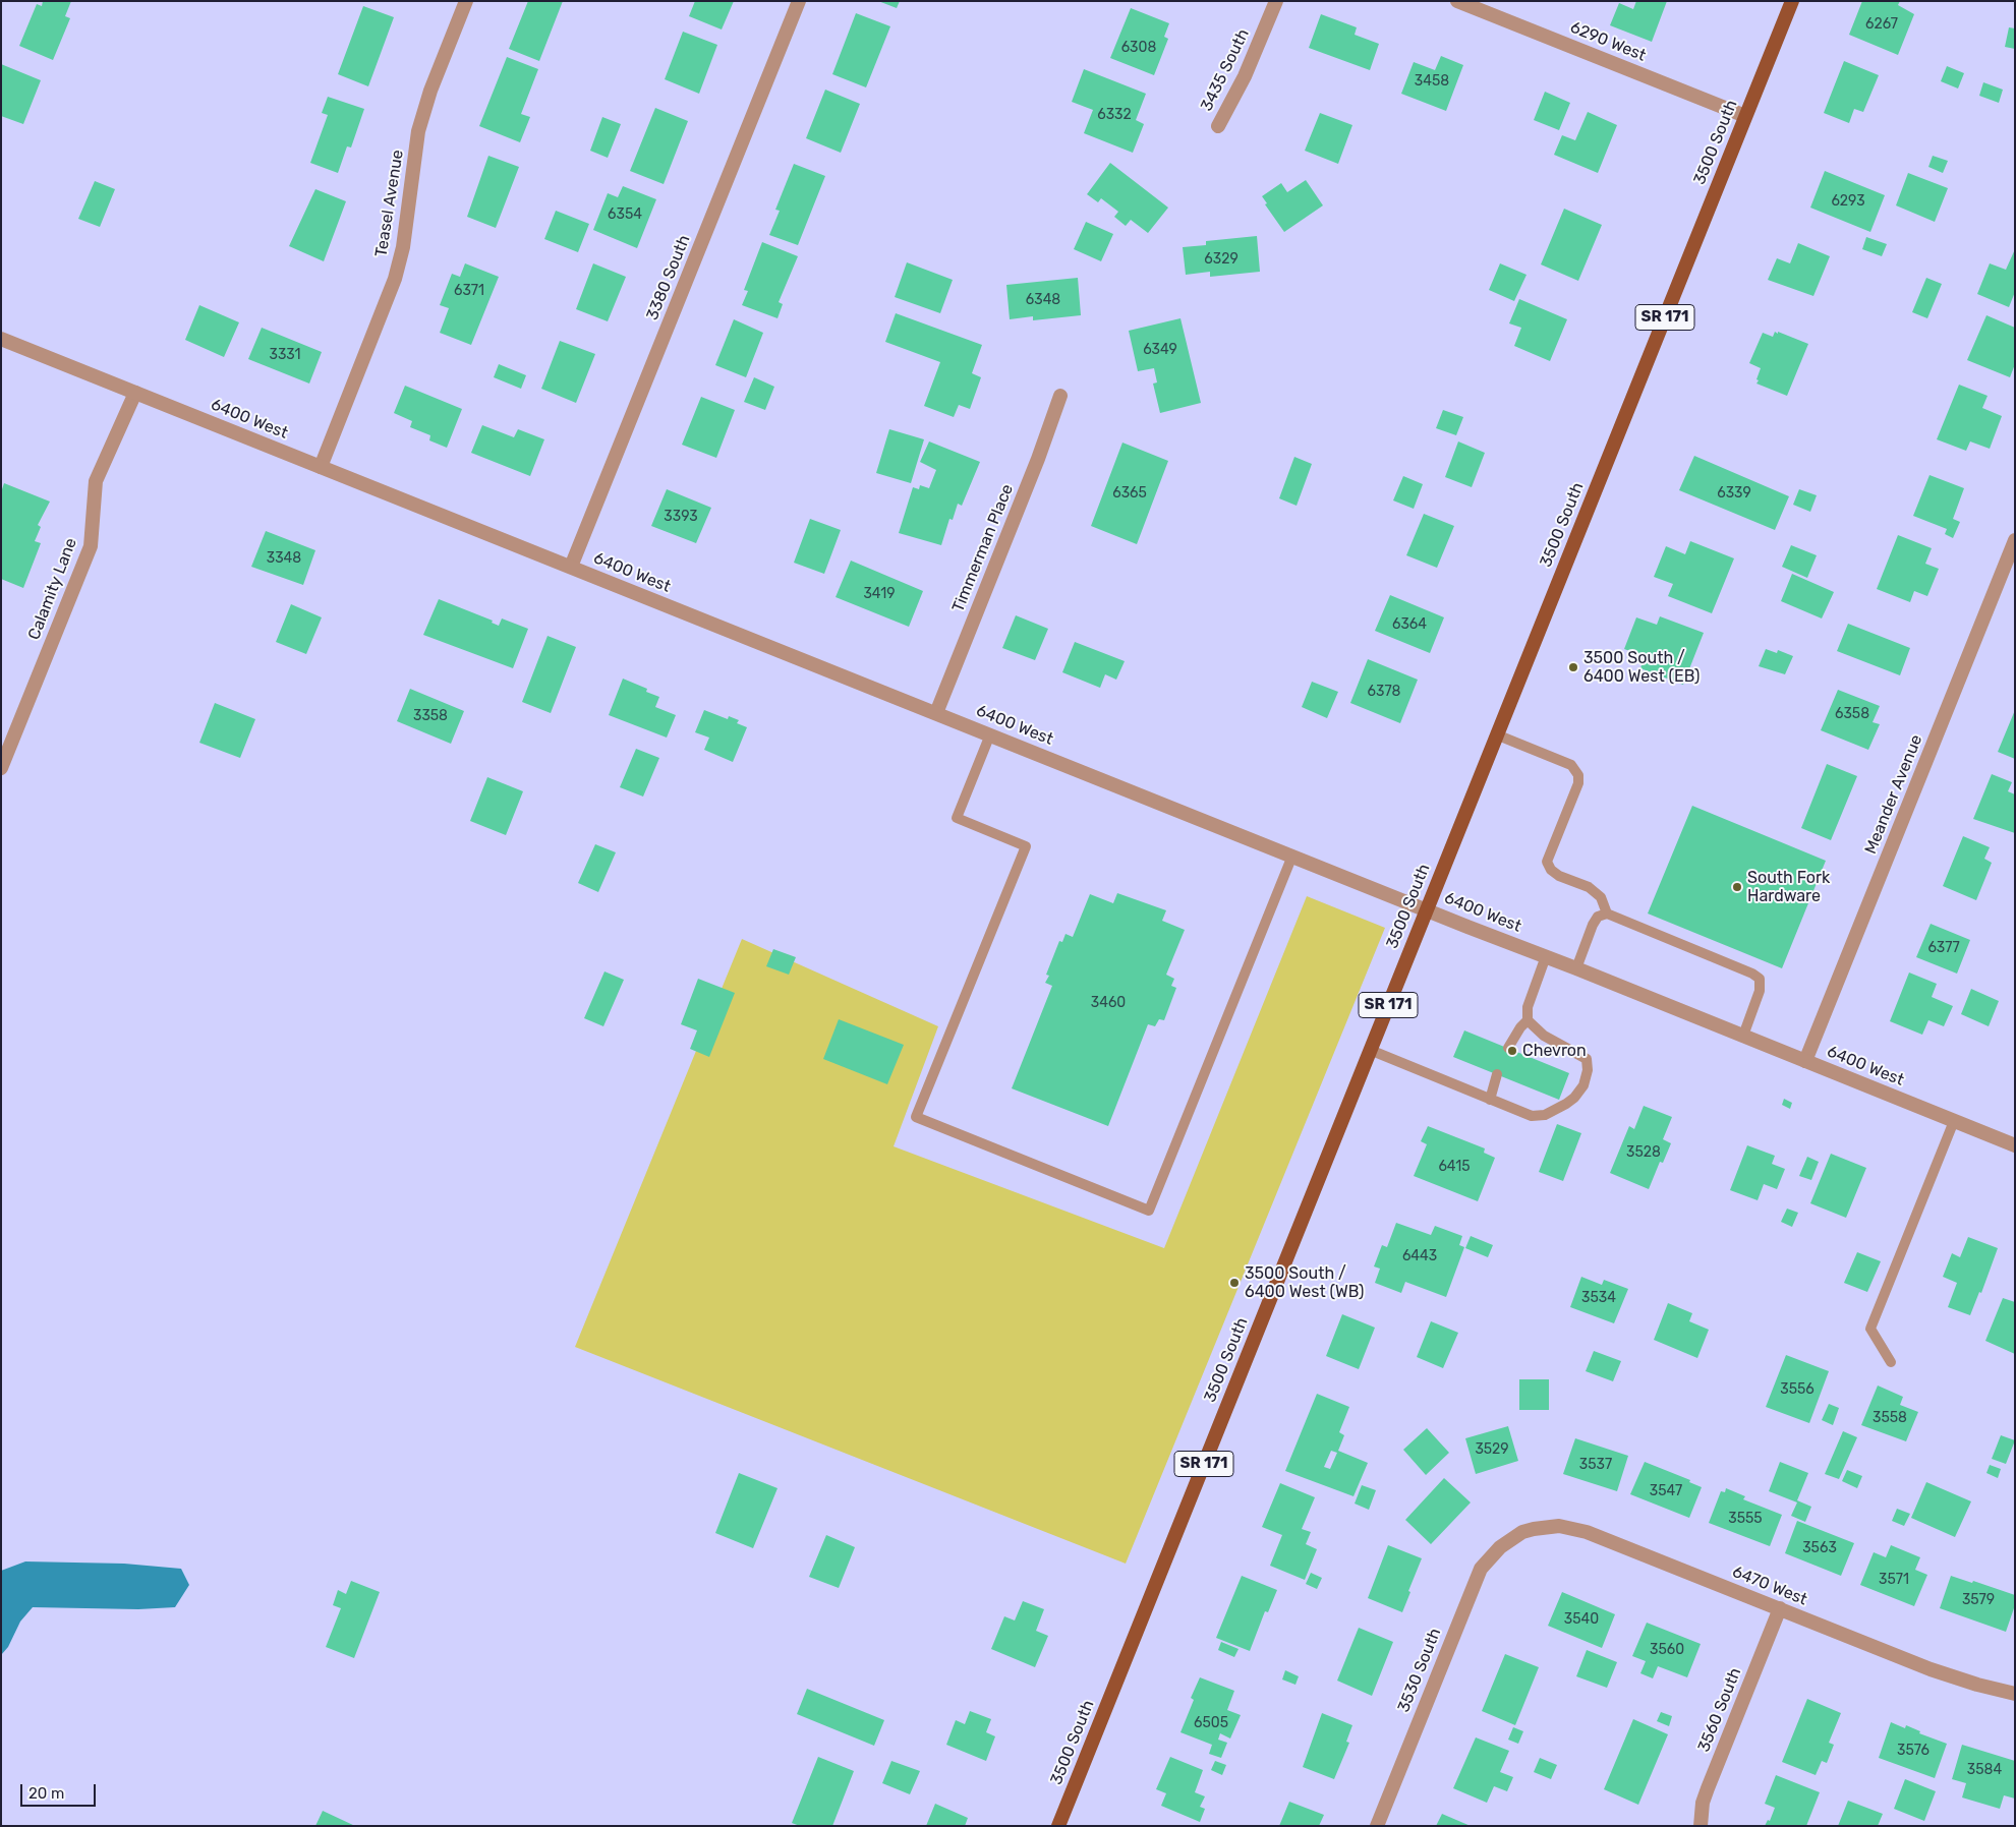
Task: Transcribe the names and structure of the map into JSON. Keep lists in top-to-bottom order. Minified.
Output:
{"streets":{"main road":["3500 South","SR 171"],"street":["6290 West","3435 South","Teasel Avenue","3380 South","6400 West","Timmerman Place","Calamity Lane","Meander Avenue","6470 West","3530 South","3560 South"]},"crossings":[["6290 West","3500 South"],["3500 South","6400 West"],["Teasel Avenue","6400 West"],["3380 South","6400 West"],["6400 West","Timmerman Place"],["6400 West","Calamity Lane"],["6400 West","Meander Avenue"],["6470 West","3530 South"],["6470 West","3560 South"]],"places":["3500 South / 6400 West (EB)","South Fork Hardware","Chevron","3500 South / 6400 West (WB)"],"house_numbers":["6267","6308","3458","6332","6293","6354","6329","6371","6348","6349","3331","6365","6339","3393","3348","3419","6364","6378","6358","3358","6377","3460","3528","6415","6443","3534","3556","3558","3529","3537","3547","3555","3563","3571","3579","3540","3560","6505","3576","3584"],"scale_bar":"20 m"}
